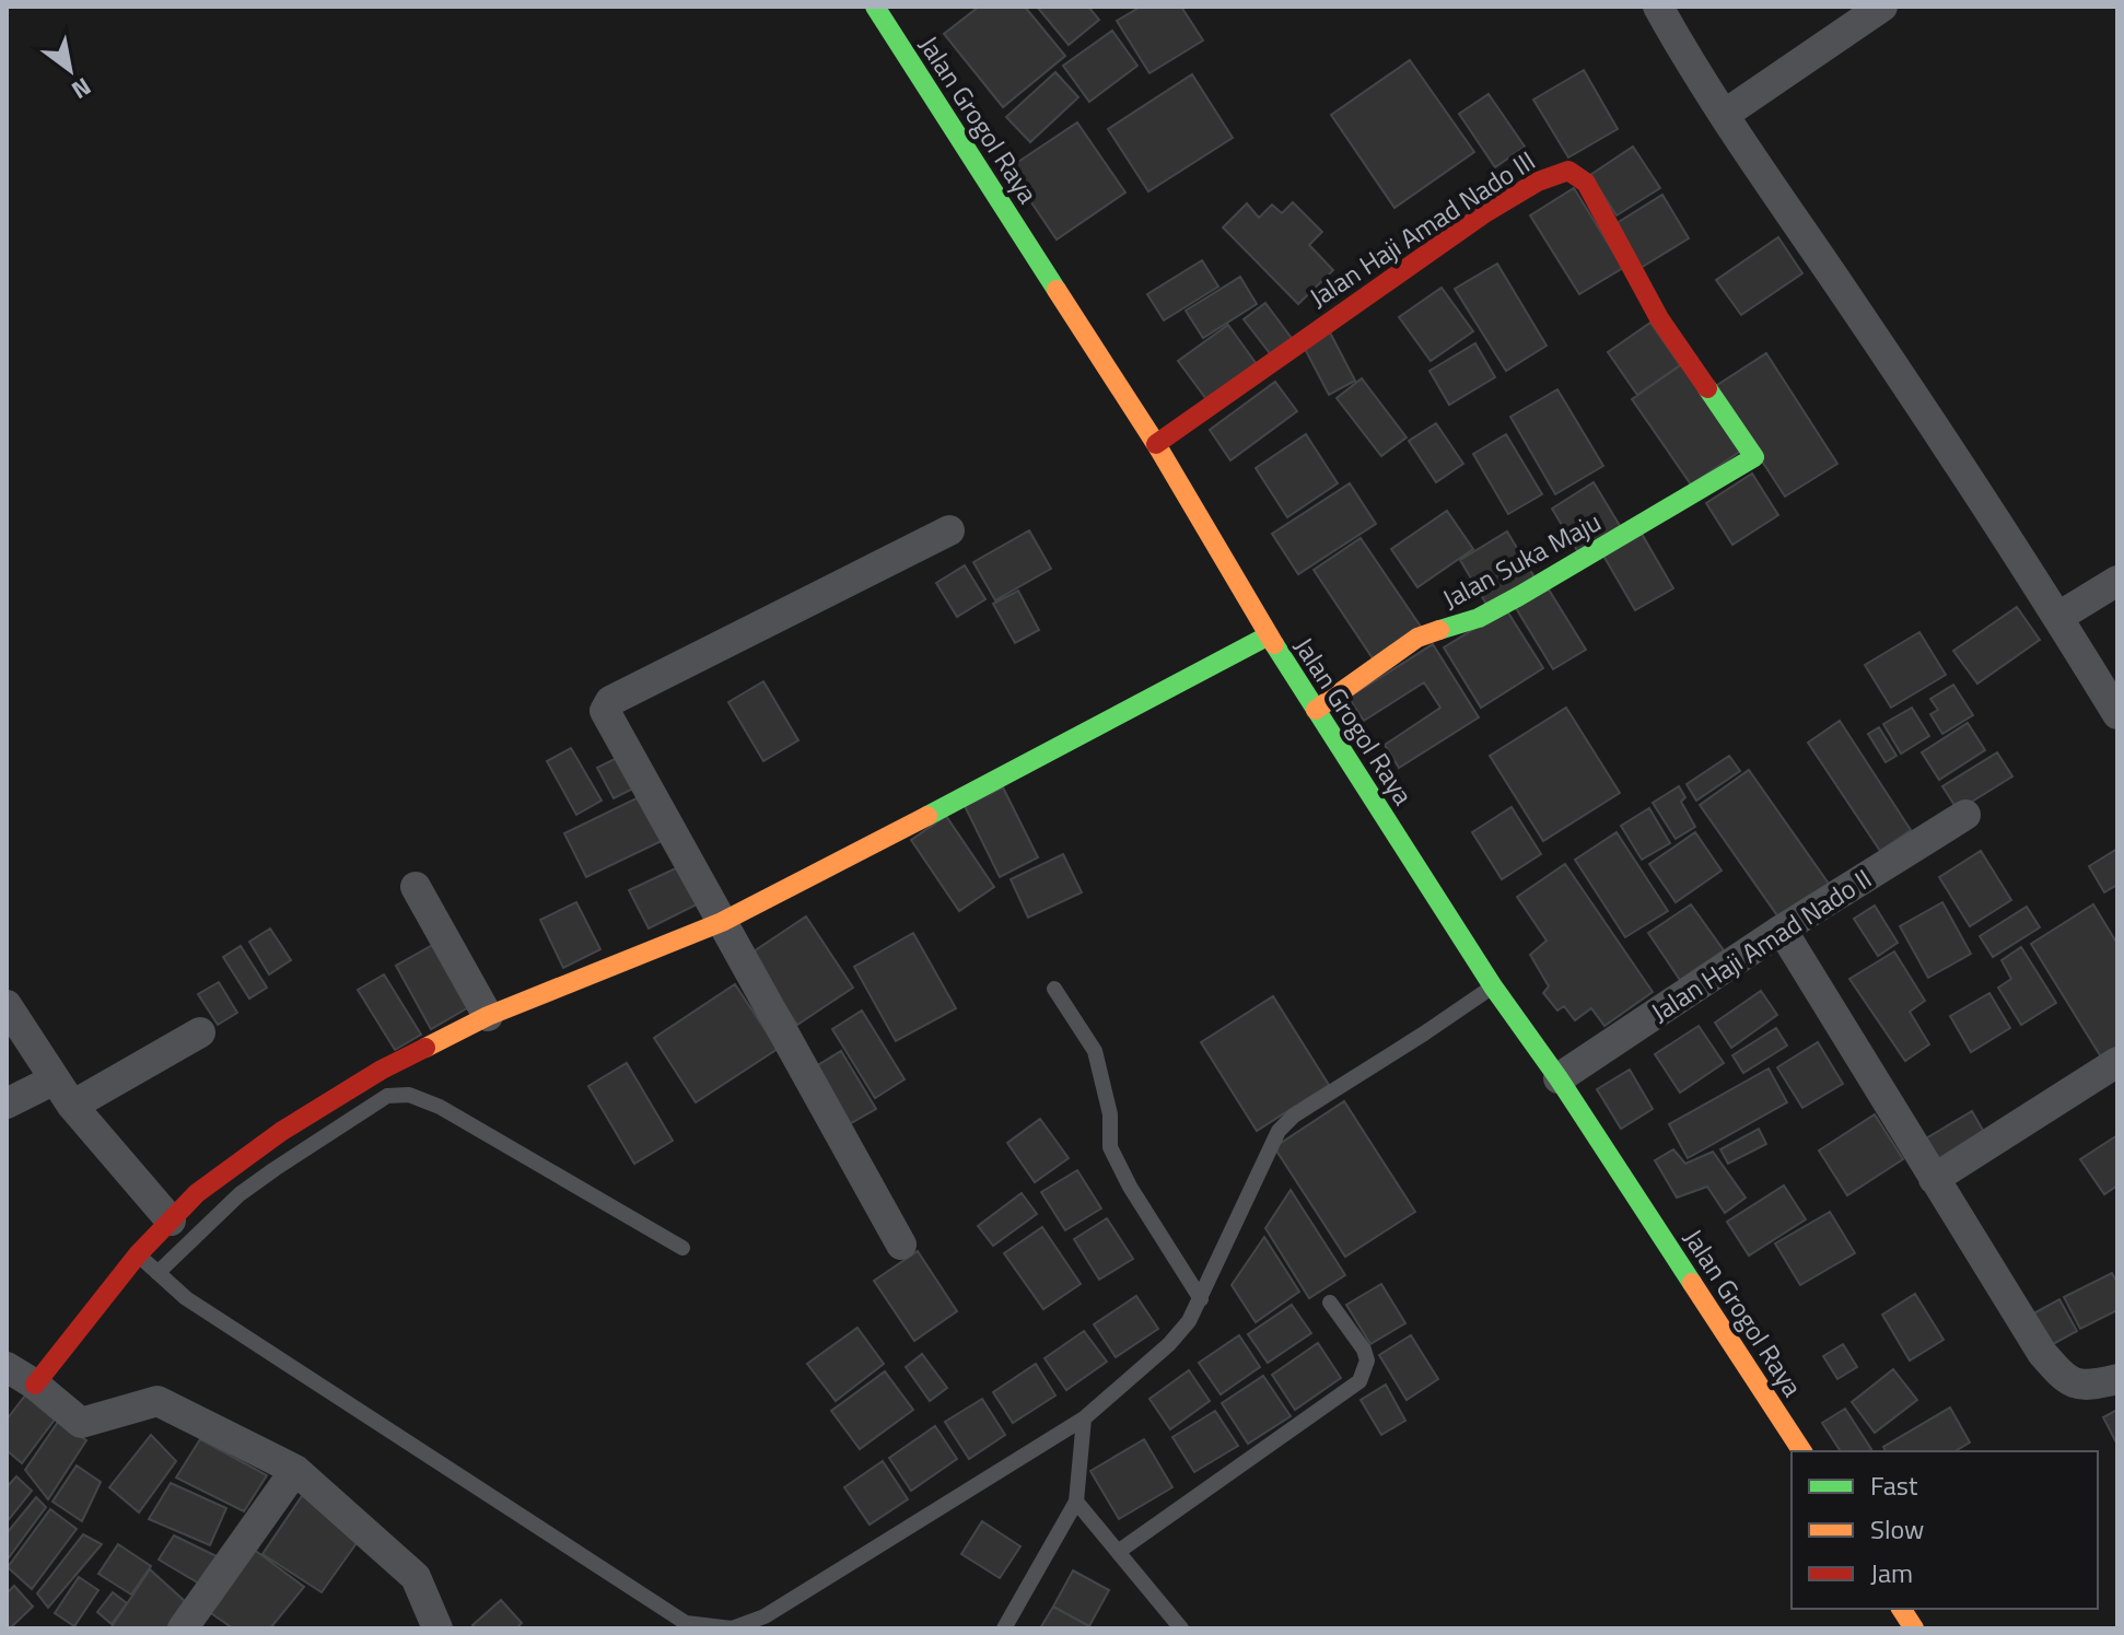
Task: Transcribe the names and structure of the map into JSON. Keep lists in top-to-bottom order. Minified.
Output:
{"streets":{"street":["Jalan Grogol Raya","Jalan Haji Amad Nado III","Jalan Suka Maju","Jalan Haji Amad Nado II"]},"crossings":[["Jalan Grogol Raya","Jalan Haji Amad Nado III"],["Jalan Grogol Raya","Jalan Suka Maju"],["Jalan Grogol Raya","Jalan Haji Amad Nado II"],["Jalan Haji Amad Nado III","Jalan Suka Maju"]],"legend":["Fast","Slow","Jam"],"north":"bottom right"}
